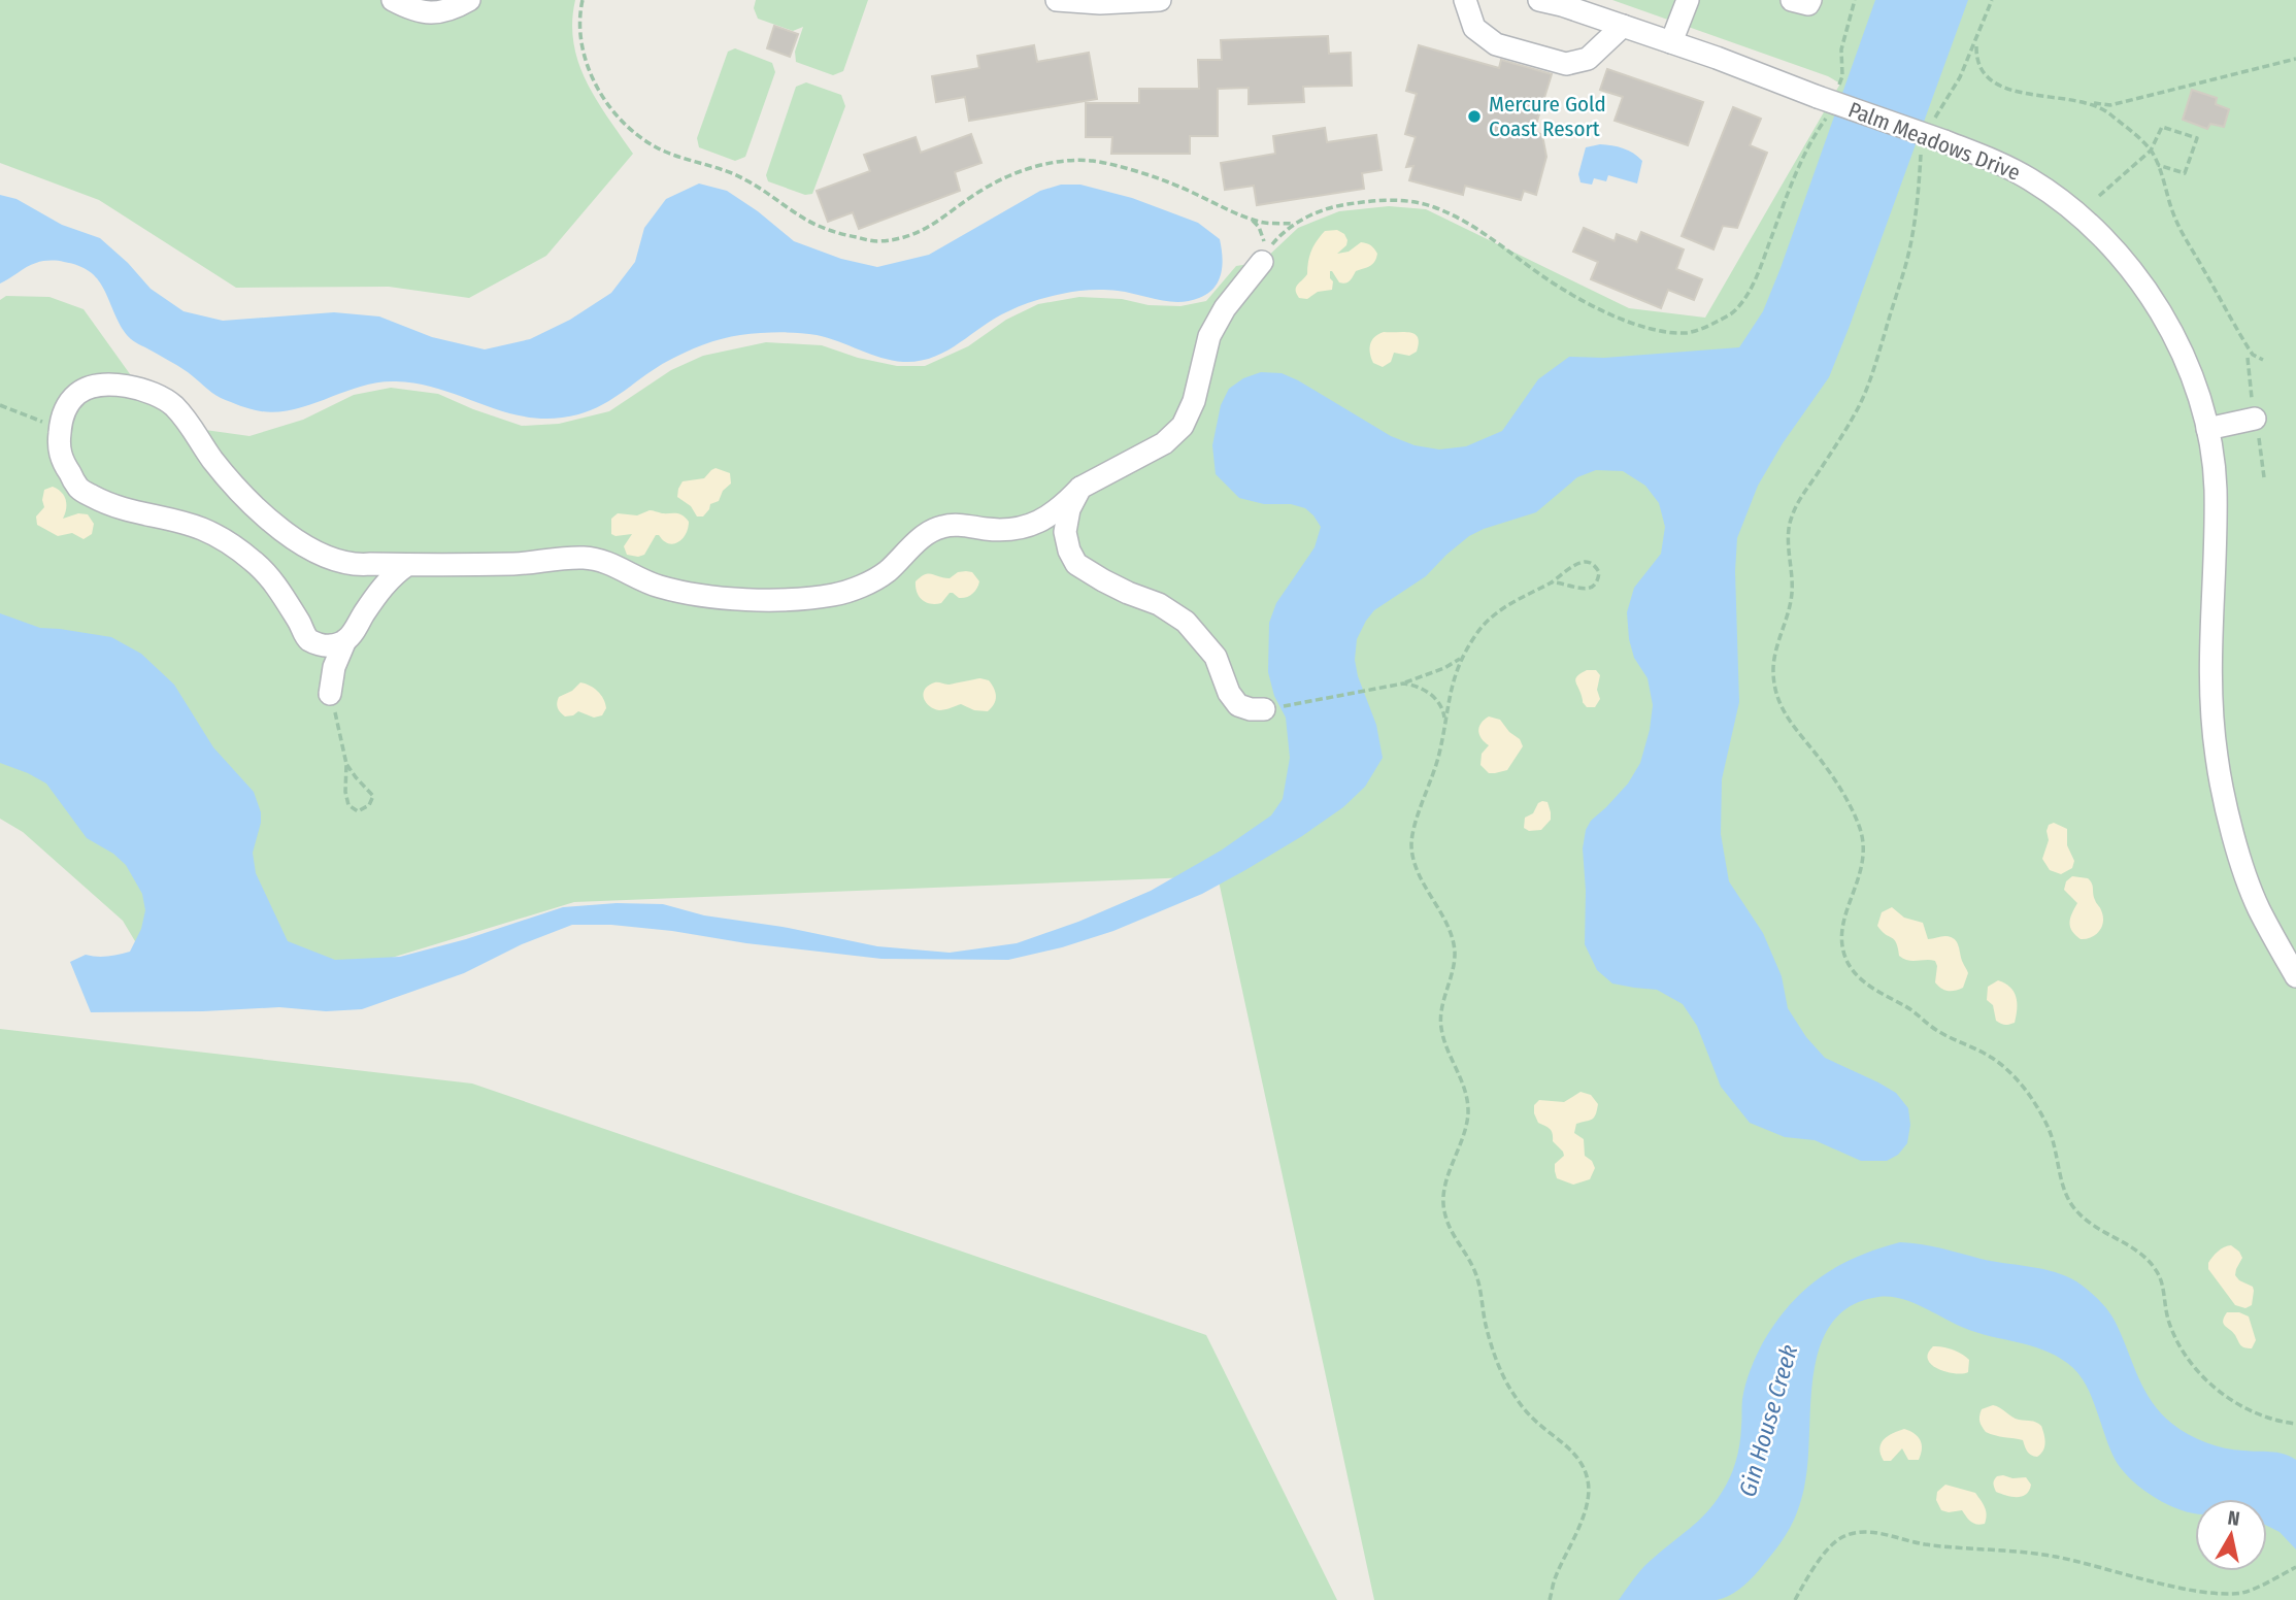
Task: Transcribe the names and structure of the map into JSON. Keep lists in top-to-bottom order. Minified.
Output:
{"streets":{"street":["Palm Meadows Drive"]},"water":["Gin House Creek"],"places":["Mercure Gold Coast Resort"],"north":"top"}
